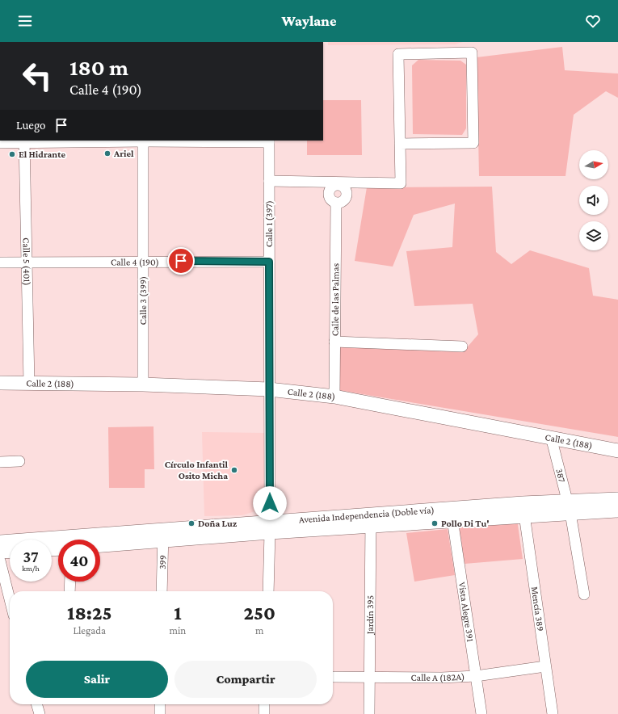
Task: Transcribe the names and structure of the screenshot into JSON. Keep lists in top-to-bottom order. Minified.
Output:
{"streets":{"main road":["Calle 2 (188)","Avenida Independencia (Doble vía)"],"street":["Calle 1 (397)","Calle 4 (190)","Calle 5 (401)","Calle de las Palmas","Calle 3 (399)","387","399","Mencía 389","Vista Alegre 391","Jardín 395","Calle A (182A)"]},"crossings":[["Calle 1 (397)","Calle 4 (190)"],["Calle 1 (397)","Calle 2 (188)"],["Calle 1 (397)","Avenida Independencia (Doble vía)"],["Calle 4 (190)","Calle 5 (401)"],["Calle 4 (190)","Calle 3 (399)"],["Calle 5 (401)","Calle 2 (188)"],["Calle de las Palmas","Calle 2 (188)"],["Calle 3 (399)","Calle 2 (188)"],["Calle 2 (188)","387"],["387","Avenida Independencia (Doble vía)"],["Avenida Independencia (Doble vía)","399"],["Avenida Independencia (Doble vía)","Mencía 389"],["Avenida Independencia (Doble vía)","Vista Alegre 391"],["Avenida Independencia (Doble vía)","Jardín 395"],["Mencía 389","Calle A (182A)"],["Vista Alegre 391","Calle A (182A)"],["Jardín 395","Calle A (182A)"]],"places":["Ariel","El Hidrante","Círculo Infantil Osito Micha","Doña Luz","Pollo Di Tu'"],"north":"right","page":{"header":"Waylane","turn":["180 m","Calle 4 (190)"],"then":"Luego","speed":"37 km/h","limit":"40","eta":["18:25","Llegada","1","min","250","m"],"buttons":["Salir","Compartir"]}}
